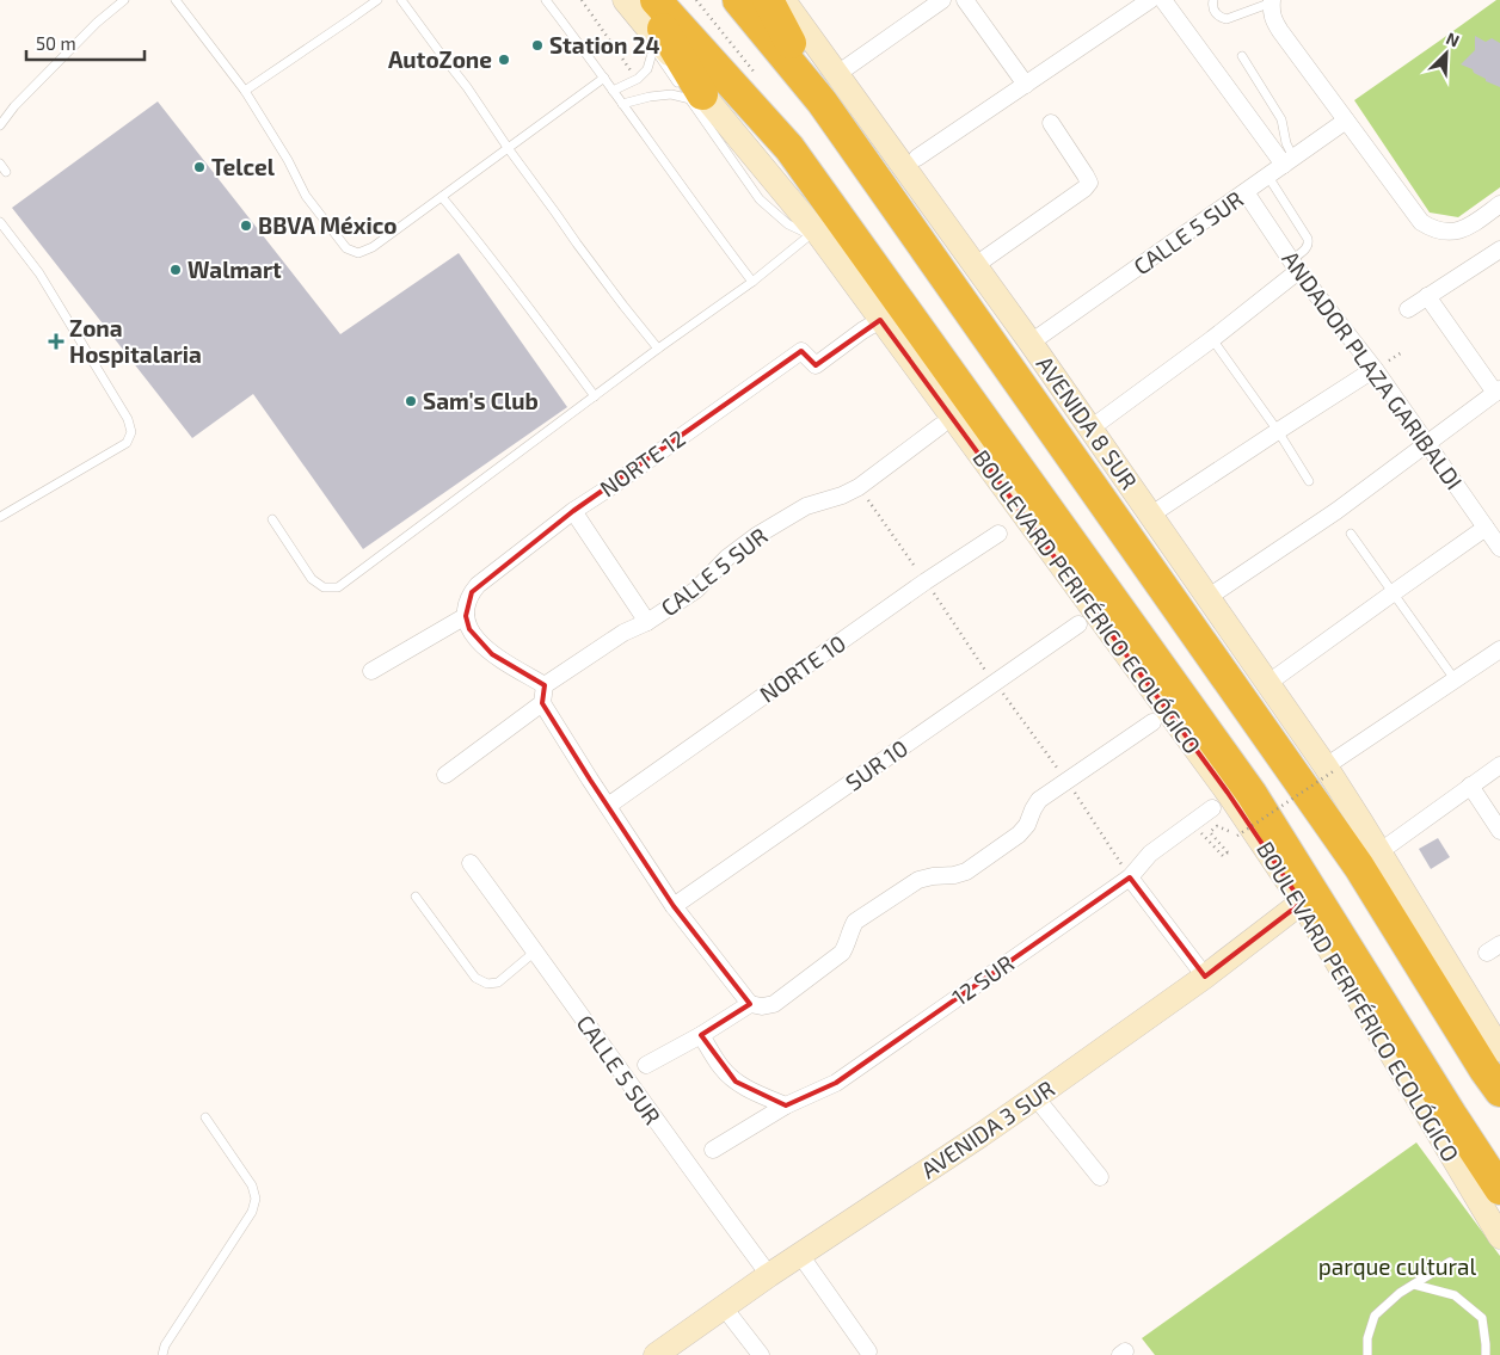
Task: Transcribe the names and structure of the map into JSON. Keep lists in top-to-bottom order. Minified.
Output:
{"streets":{"highway":["BOULEVARD PERIFÉRICO ECOLÓGICO"],"street":["CALLE 5 SUR","ANDADOR PLAZA GARIBALDI","AVENIDA 8 SUR","NORTE 12","NORTE 10","SUR 10","12 SUR","AVENIDA 3 SUR"]},"crossings":[["CALLE 5 SUR","ANDADOR PLAZA GARIBALDI"],["CALLE 5 SUR","AVENIDA 8 SUR"],["CALLE 5 SUR","AVENIDA 3 SUR"],["NORTE 12","BOULEVARD PERIFÉRICO ECOLÓGICO"],["BOULEVARD PERIFÉRICO ECOLÓGICO","AVENIDA 3 SUR"]],"parks":["parque cultural"],"places":{"other":["Station 24","AutoZone","Telcel","BBVA México","Walmart","Sam's Club"],"health":["Zona Hospitalaria"]},"scale_bar":"50 m","north":"top right"}
